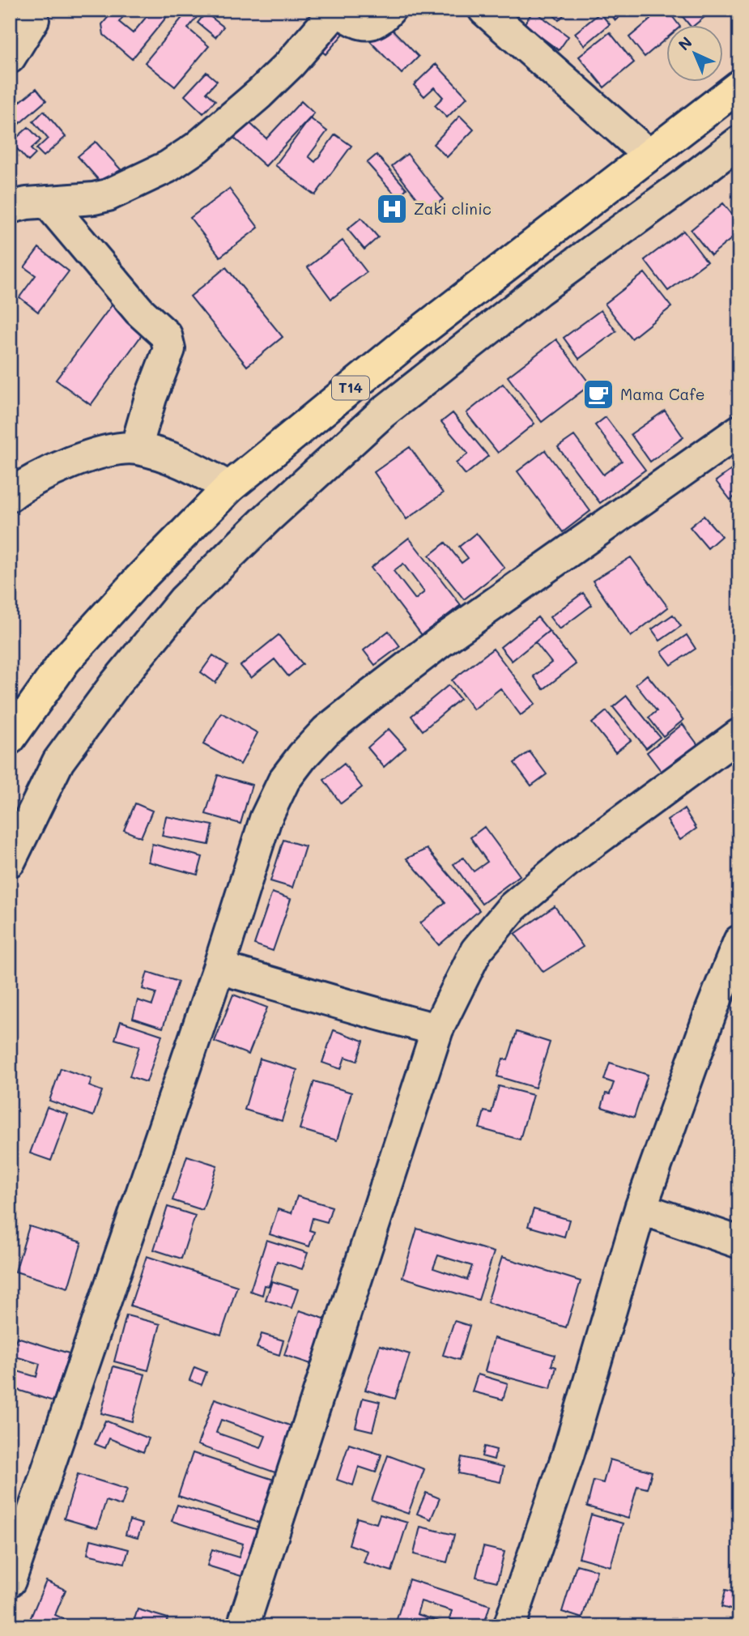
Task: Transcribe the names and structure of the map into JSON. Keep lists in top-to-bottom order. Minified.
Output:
{"streets":{"highway":["T14"]},"places":{"hospital":["Zaki clinic"],"cafe":["Mama Cafe"]},"north":"top left"}
